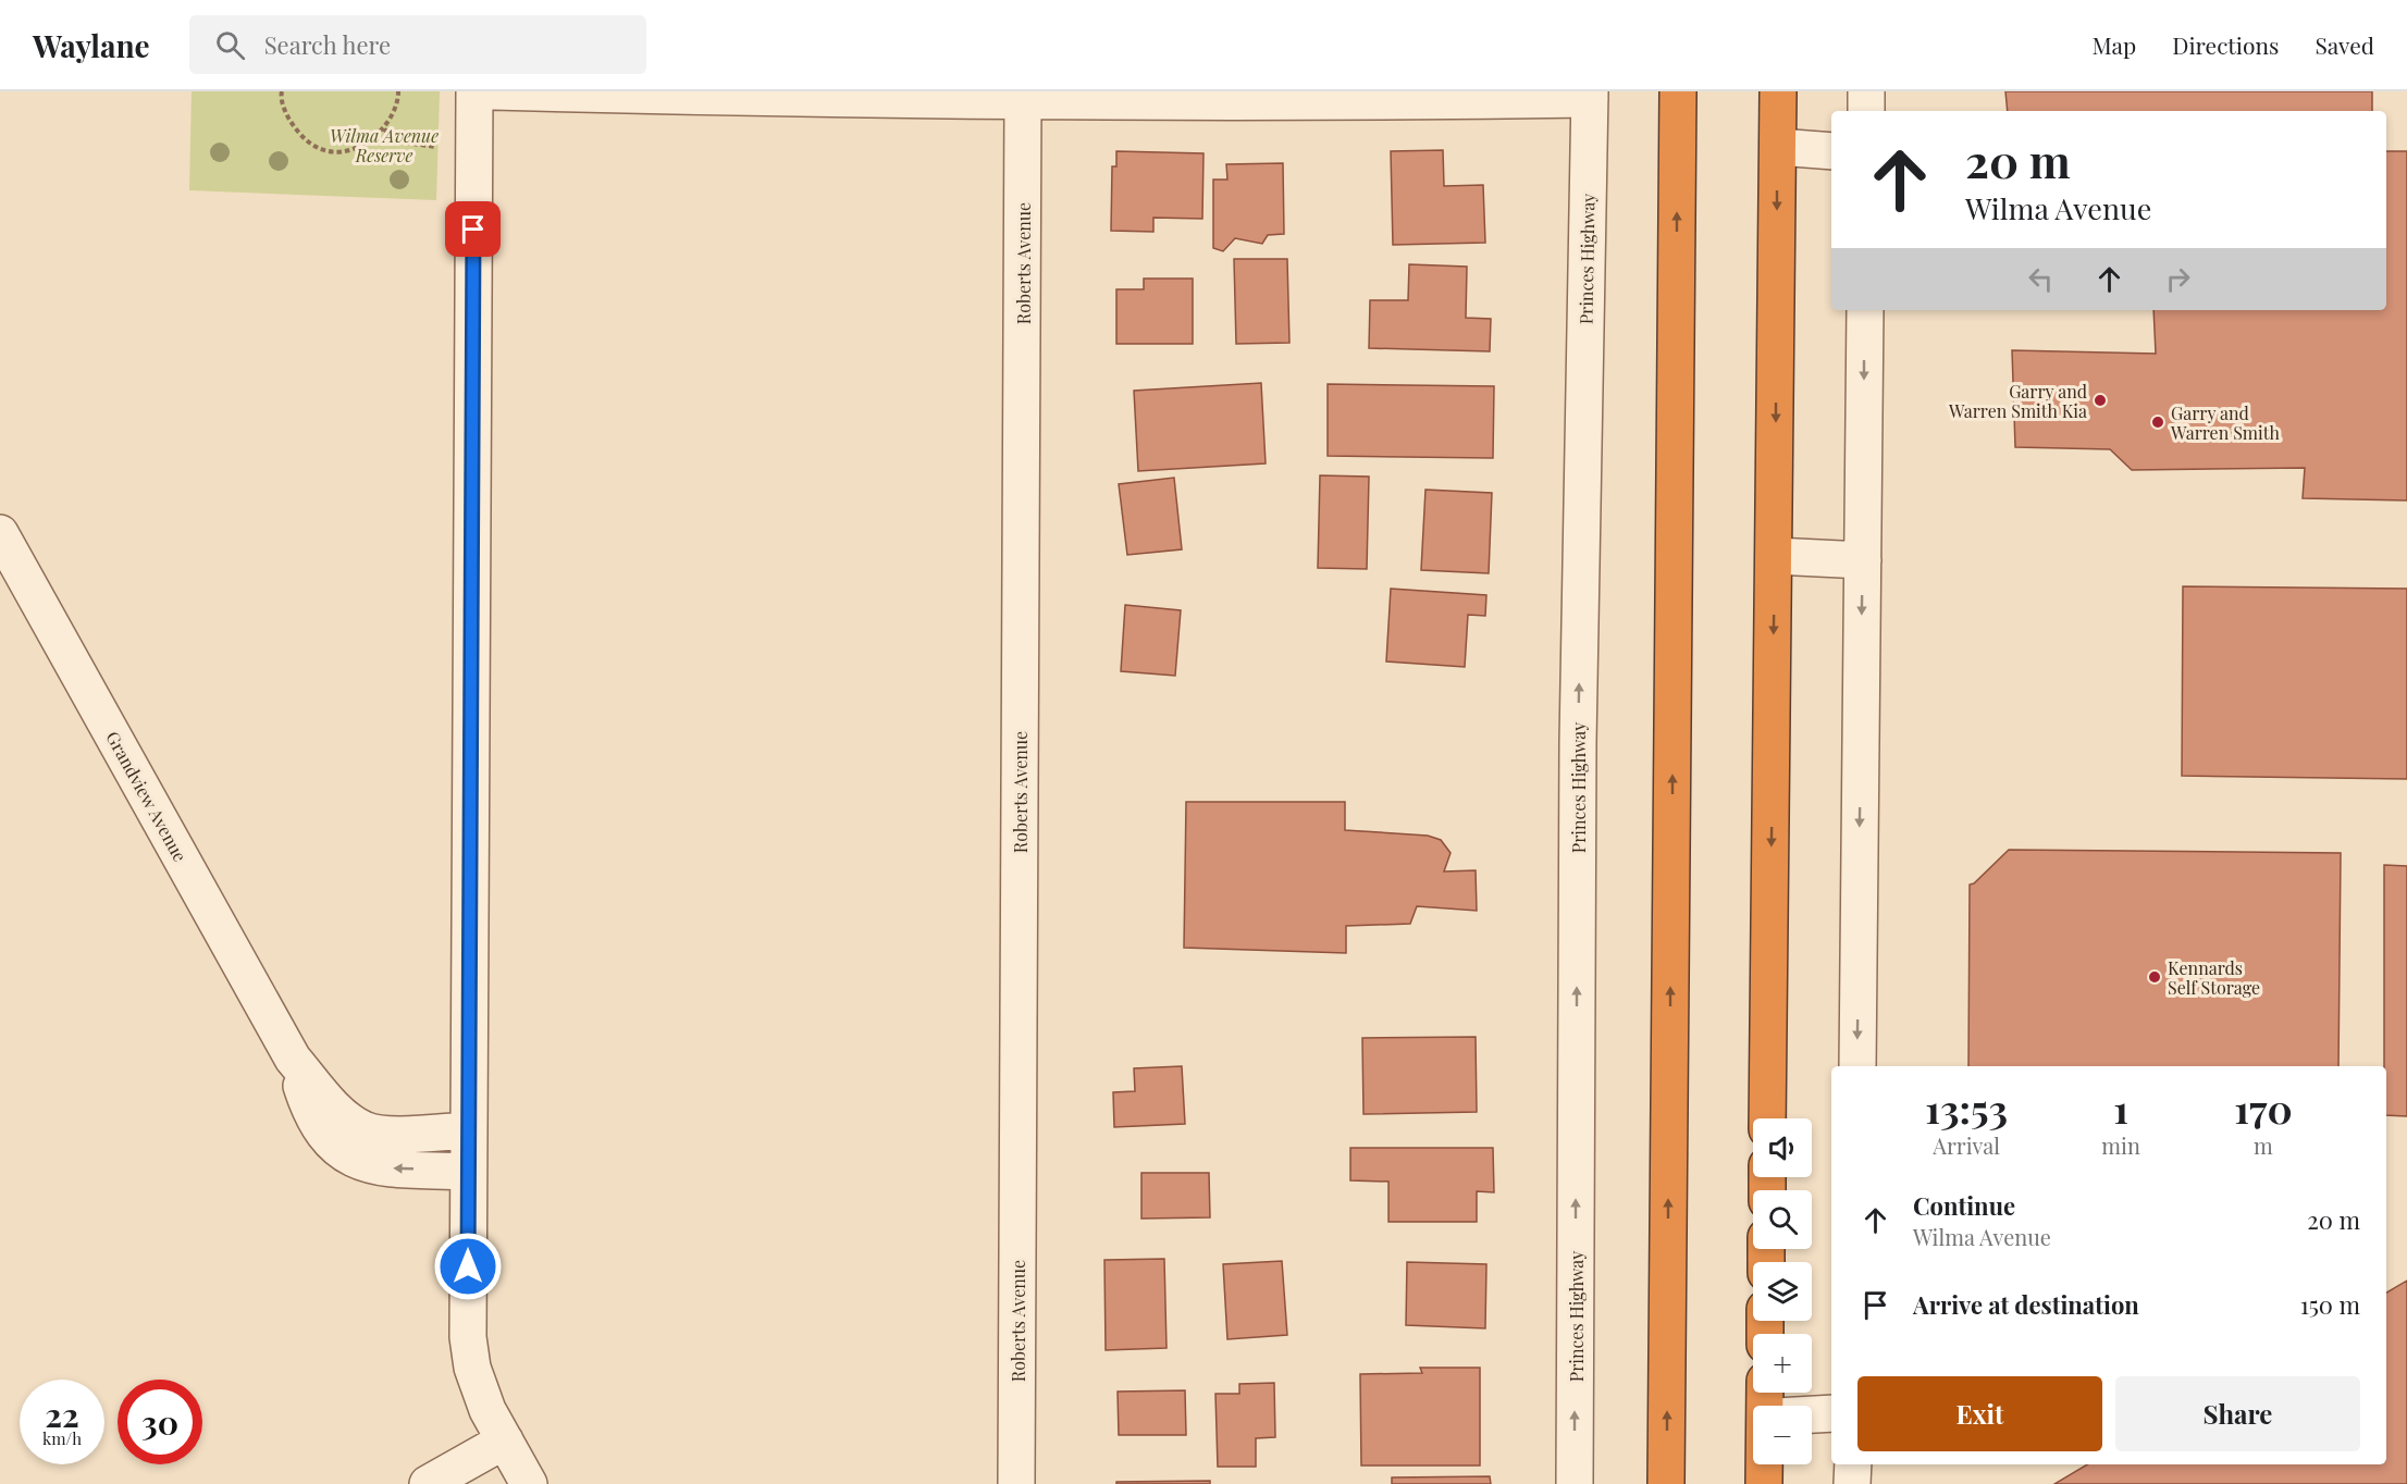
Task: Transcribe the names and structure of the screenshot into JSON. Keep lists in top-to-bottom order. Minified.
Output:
{"streets":{"street":["Princes Highway","Roberts Avenue","Grandview Avenue"]},"parks":["Wilma Avenue Reserve"],"places":["Garry and Warren Smith Kia","Garry and Warren Smith","Kennards Self Storage"],"page":{"header":"Waylane","search":"Search here","nav":["Map","Directions","Saved"],"turn":["20 m","Wilma Avenue"],"eta":["13:53","Arrival","1","min","170","m"],"map_buttons":["+","−"],"list":[{"name":"Continue","note":"Wilma Avenue","value":"20 m"},{"name":"Arrive at destination","value":"150 m"}],"buttons":["Exit","Share"],"speed":"22 km/h","limit":"30"}}
